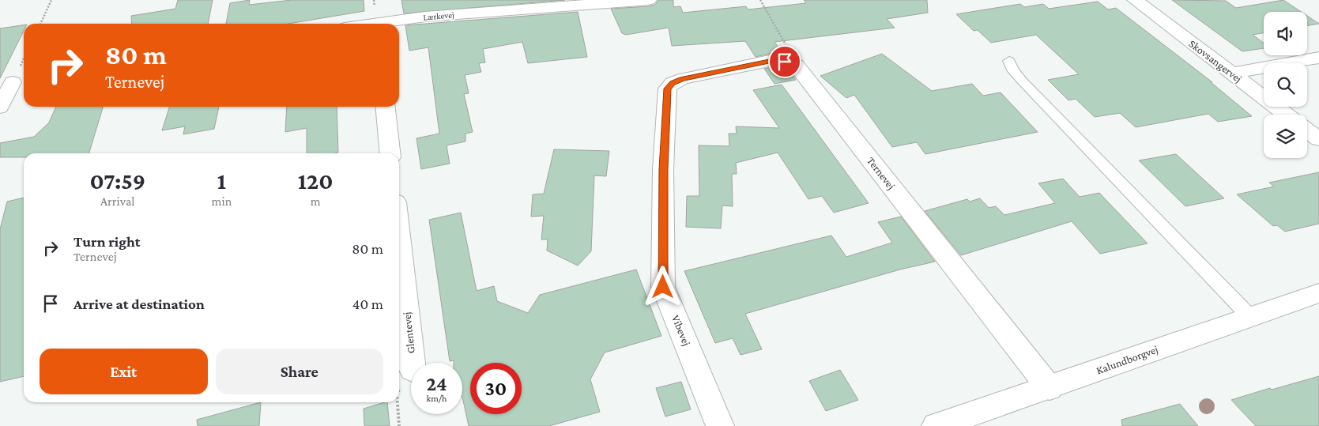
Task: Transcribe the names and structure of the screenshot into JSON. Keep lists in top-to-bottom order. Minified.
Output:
{"streets":{"street":["Lærkevej","Skovsangervej","Ternevej","Vibevej","Glentevej","Kalundborgvej"]},"crossings":[["Ternevej","Vibevej"],["Ternevej","Kalundborgvej"]],"page":{"turn":["80 m","Ternevej"],"eta":["07:59","Arrival","1","min","120","m"],"list":[{"name":"Turn right","note":"Ternevej","value":"80 m"},{"name":"Arrive at destination","value":"40 m"}],"buttons":["Exit","Share"],"speed":"24 km/h","limit":"30"}}
